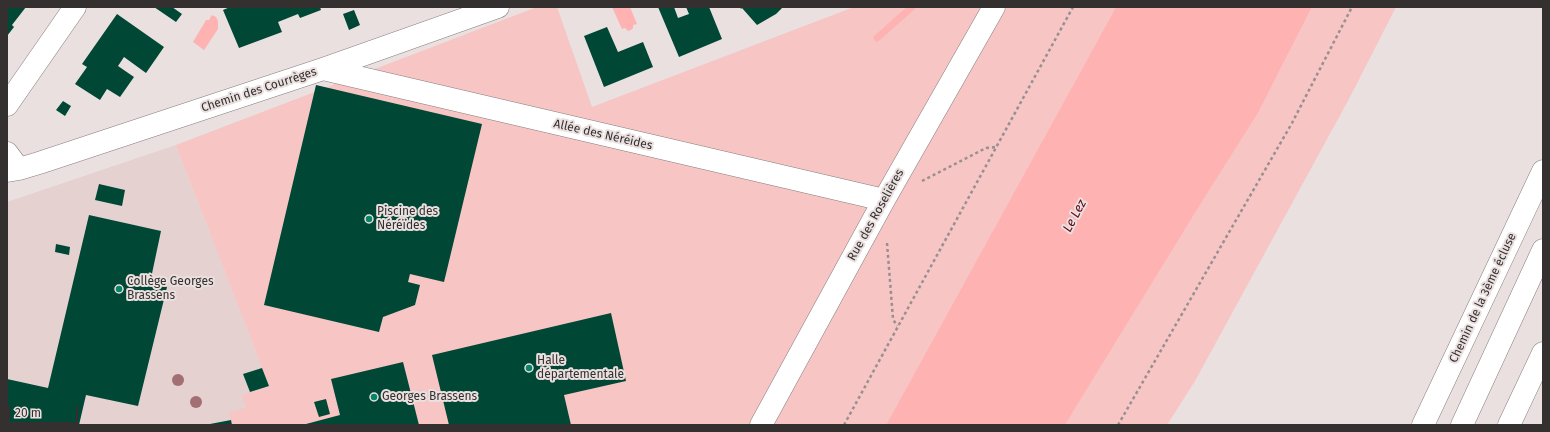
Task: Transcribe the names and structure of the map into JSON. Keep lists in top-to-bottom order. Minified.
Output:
{"streets":{"street":["Chemin des Courrèges","Allée des Néréides","Rue des Roselières","Chemin de la 3ème écluse"]},"crossings":[["Chemin des Courrèges","Allée des Néréides"],["Allée des Néréides","Rue des Roselières"]],"water":["Le Lez"],"places":["Piscine des Néréïdes","Collège Georges Brassens","Halle départementale","Georges Brassens"],"scale_bar":"20 m"}
